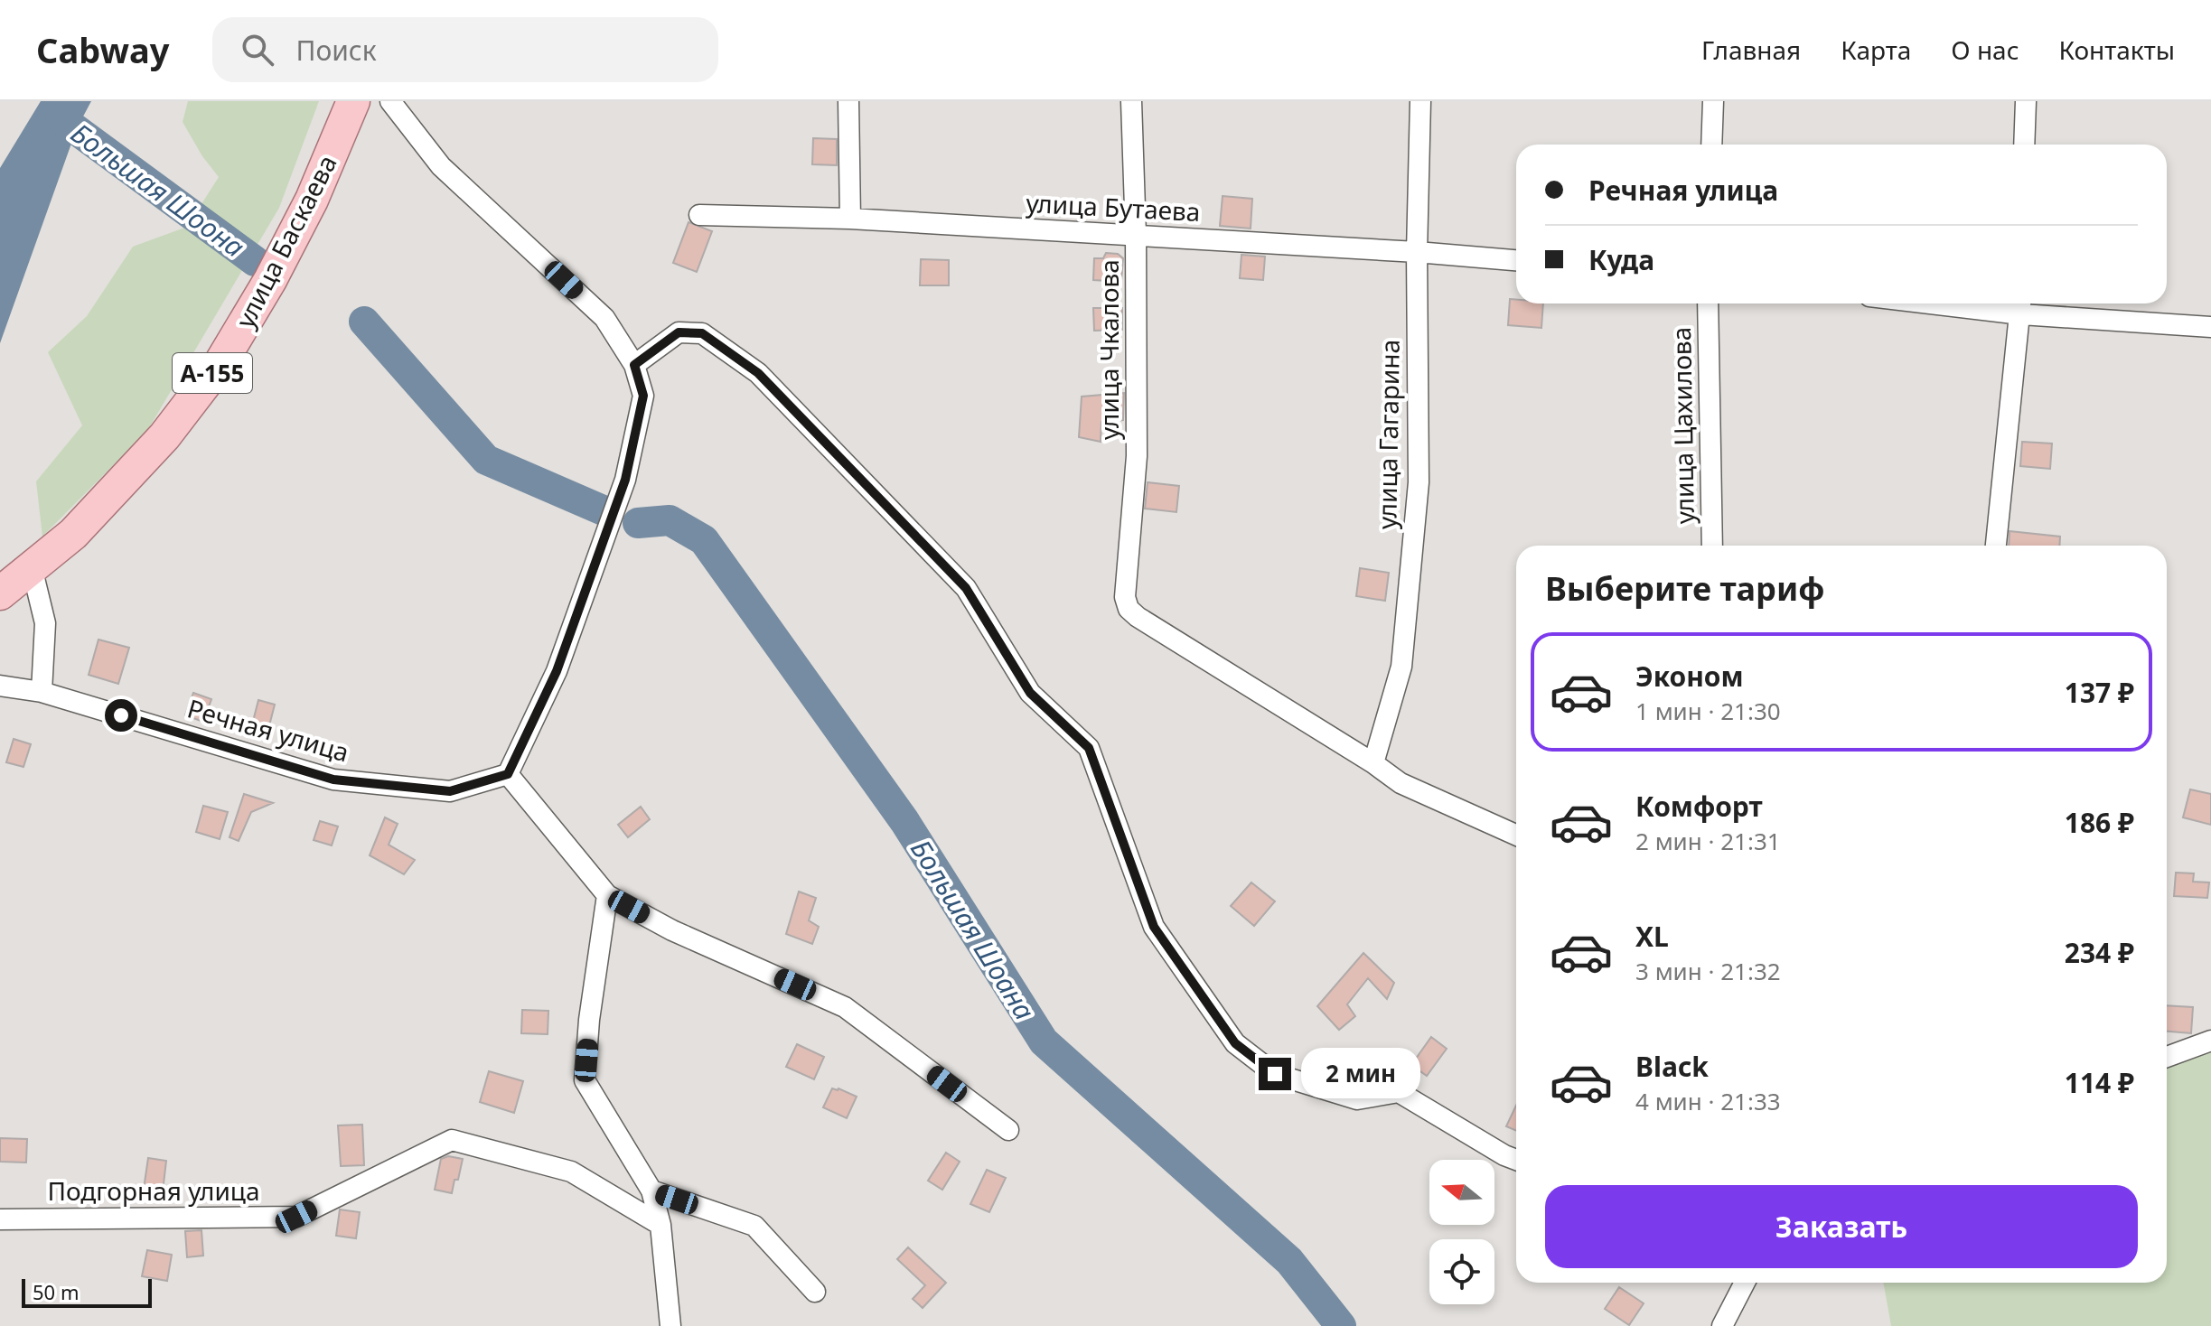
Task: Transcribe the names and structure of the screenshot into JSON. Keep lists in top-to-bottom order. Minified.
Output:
{"streets":{"main road":["улица Баскаева","А-155"],"street":["улица Бутаева","улица Чкалова","улица Цахилова","улица Гагарина","Речная улица","Подгорная улица"]},"crossings":[["улица Бутаева","улица Чкалова"],["улица Бутаева","улица Гагарина"],["улица Чкалова","улица Гагарина"]],"water":["Большая Шоона","Большая Шоана"],"scale_bar":"50 m","north":"left","page":{"header":"Cabway","search":"Поиск","nav":["Главная","Карта","О нас","Контакты"],"banner":["Речная улица","Куда"],"heading":"Выберите тариф","list":[{"name":"Эконом","note":"1 мин · 21:30","value":"137 ₽"},{"name":"Комфорт","note":"2 мин · 21:31","value":"186 ₽"},{"name":"XL","note":"3 мин · 21:32","value":"234 ₽"},{"name":"Black","note":"4 мин · 21:33","value":"114 ₽"}],"bubble":"2 мин","buttons":"Заказать","scale":"50 m"}}
